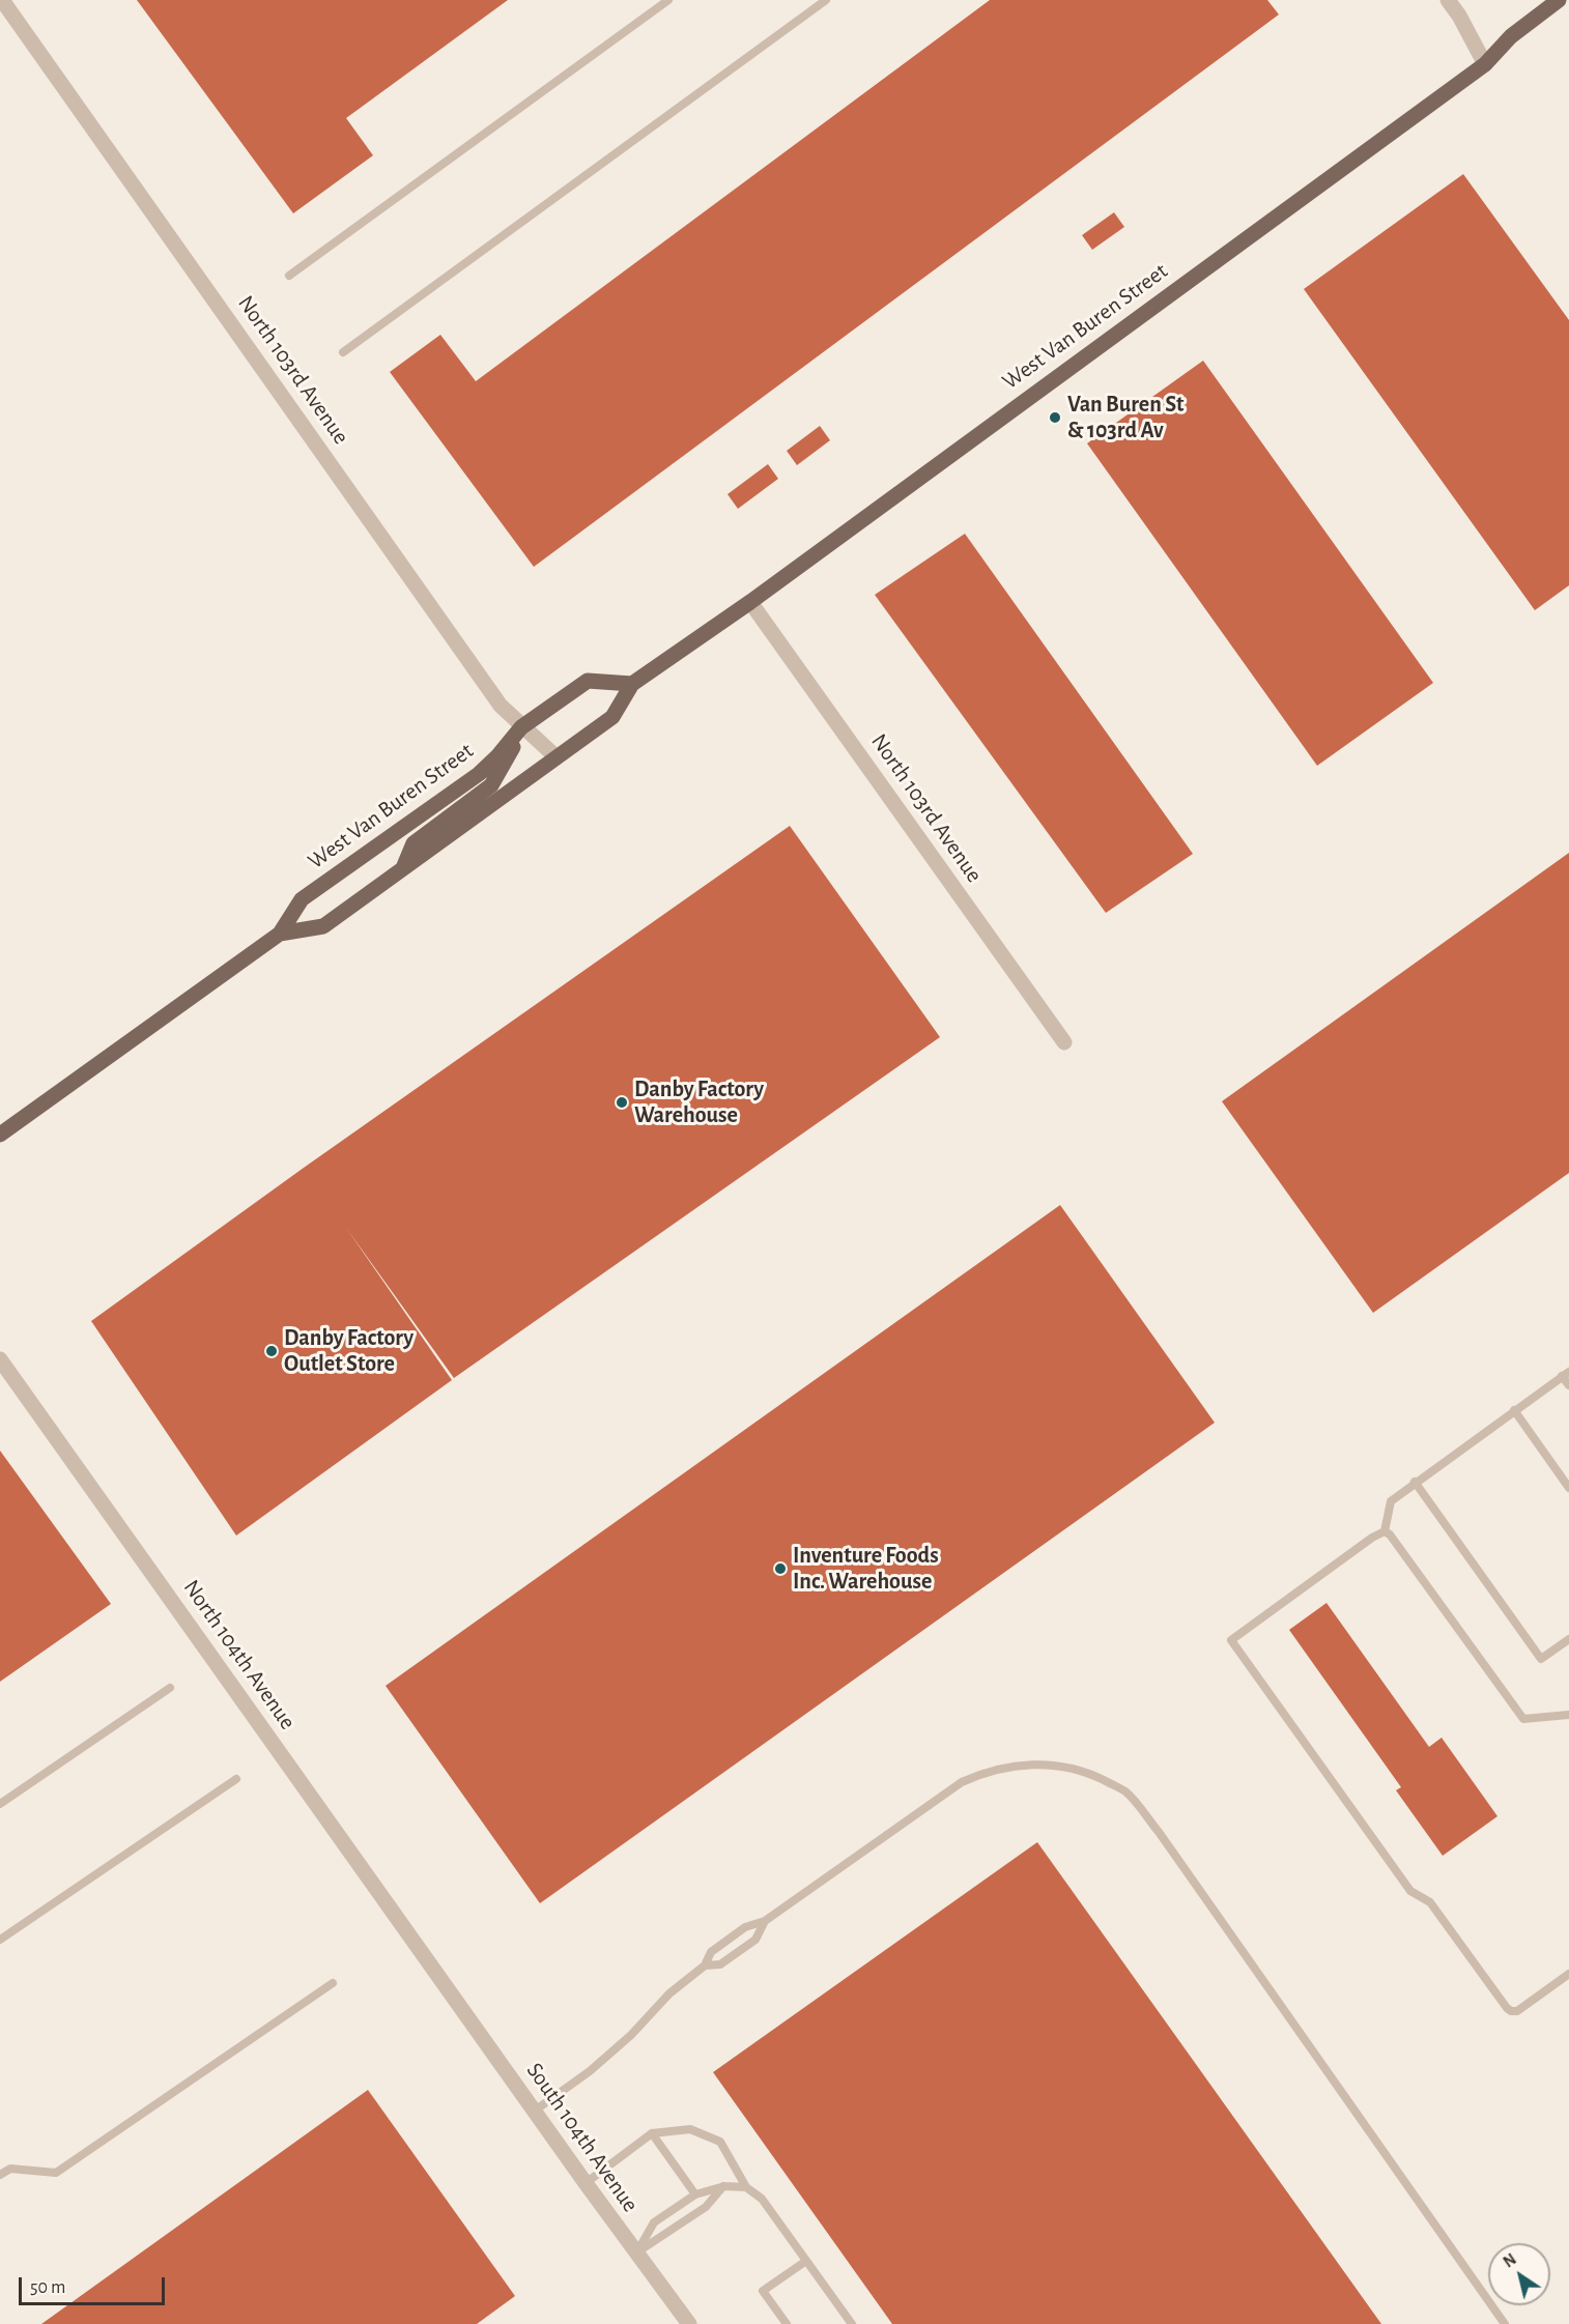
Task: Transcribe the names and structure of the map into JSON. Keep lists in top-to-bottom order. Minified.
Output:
{"streets":{"main road":["West Van Buren Street"],"street":["North 103rd Avenue","North 104th Avenue","South 104th Avenue"]},"crossings":[["West Van Buren Street","North 103rd Avenue"],["North 104th Avenue","South 104th Avenue"]],"places":["Van Buren St & 103rd Av","Danby Factory Warehouse","Danby Factory Outlet Store","Inventure Foods Inc. Warehouse"],"scale_bar":"50 m","north":"top left"}
